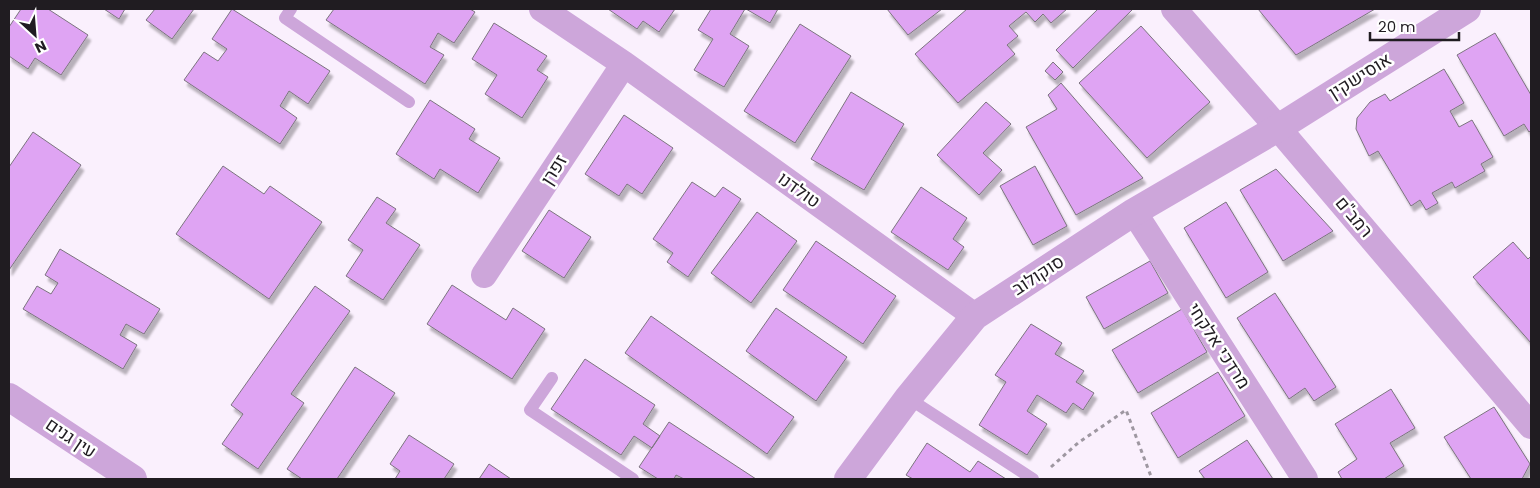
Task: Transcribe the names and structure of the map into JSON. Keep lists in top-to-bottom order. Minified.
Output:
{"streets":{"street":["אוסישקין","זפרן","טולדנו","רמב\"ם","סוקולוב","מרדכי אלקחי","עין גנים"]},"crossings":[["אוסישקין","רמב\"ם"],["אוסישקין","סוקולוב"],["זפרן","טולדנו"],["טולדנו","סוקולוב"],["רמב\"ם","סוקולוב"],["סוקולוב","מרדכי אלקחי"]],"scale_bar":"20 m","north":"bottom right"}
